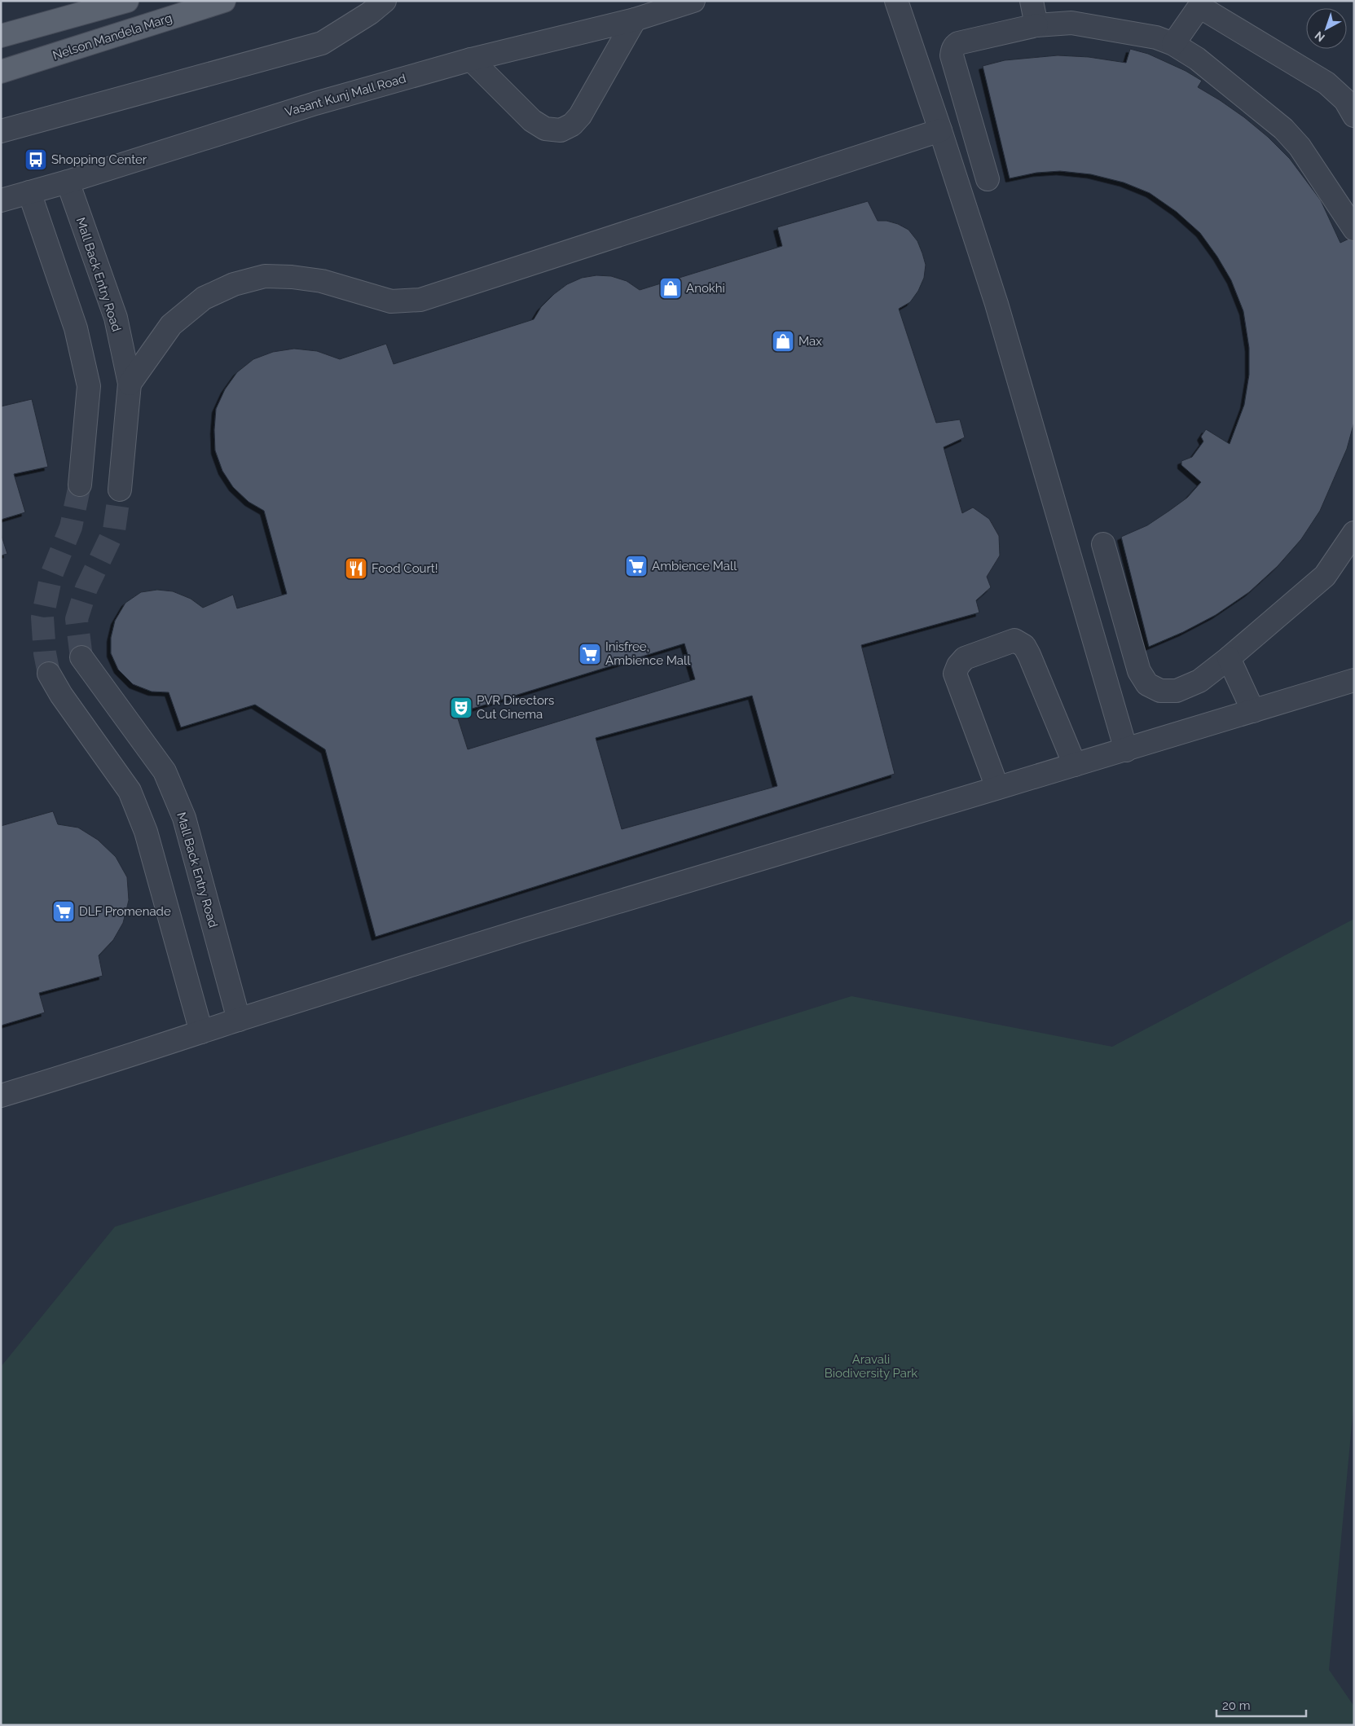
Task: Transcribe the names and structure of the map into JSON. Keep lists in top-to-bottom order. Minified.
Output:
{"streets":{"main road":["Nelson Mandela Marg"],"lane":["Vasant Kunj Mall Road","Mall Back Entry Road"]},"crossings":[["Vasant Kunj Mall Road","Mall Back Entry Road"]],"parks":["Aravali Biodiversity Park"],"places":{"bus stop":["Shopping Center"],"shop":["Anokhi","Max"],"supermarket":["Ambience Mall","Inisfree, Ambience Mall","DLF Promenade"],"restaurant":["Food Court!"],"theatre":["PVR Directors Cut Cinema"]},"scale_bar":"20 m","north":"bottom left"}
